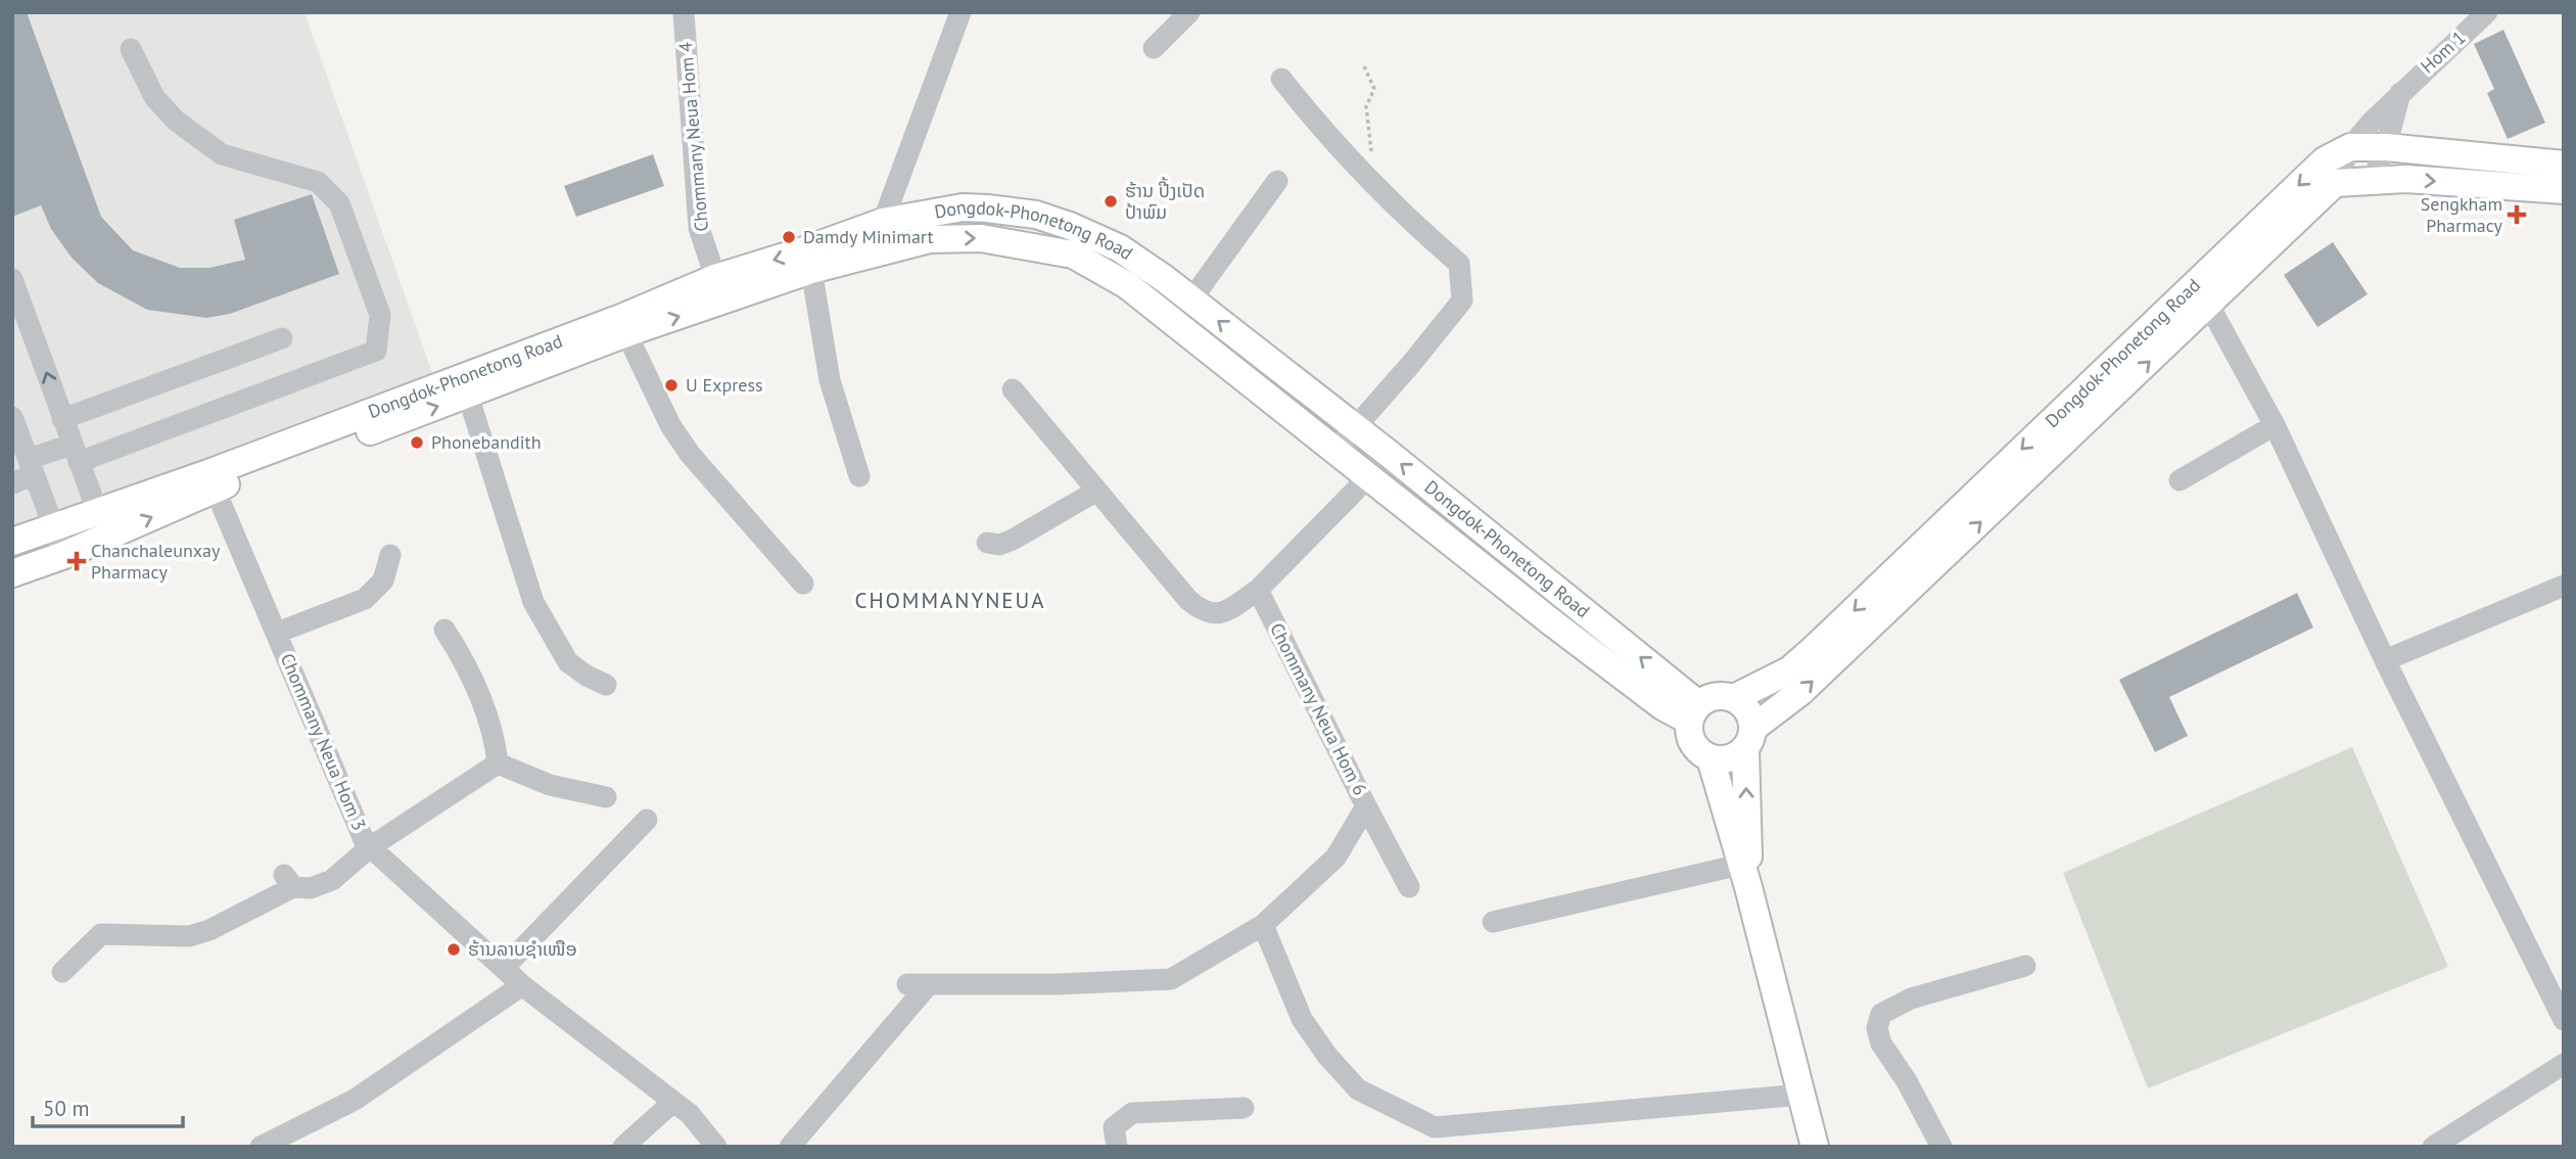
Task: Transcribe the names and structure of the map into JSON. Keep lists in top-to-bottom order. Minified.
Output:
{"streets":{"main road":["Dongdok-Phonetong Road"],"street":["Hom 1","Chommany Neua Hom 4","Chommany Neua Hom 6","Chommany Neua Hom 3"]},"crossings":[["Hom 1","Dongdok-Phonetong Road"],["Chommany Neua Hom 4","Dongdok-Phonetong Road"],["Dongdok-Phonetong Road","Chommany Neua Hom 3"]],"districts":["CHOMMANYNEUA"],"places":{"other":["ຮ້ານ ປີ້ງເປັດ ປ້າພົມ","Damdy Minimart","U Express","Phonebandith","ຮ້ານລາບຊຳເໜືອ"],"health":["Sengkham Pharmacy","Chanchaleunxay Pharmacy"]},"scale_bar":"50 m"}
